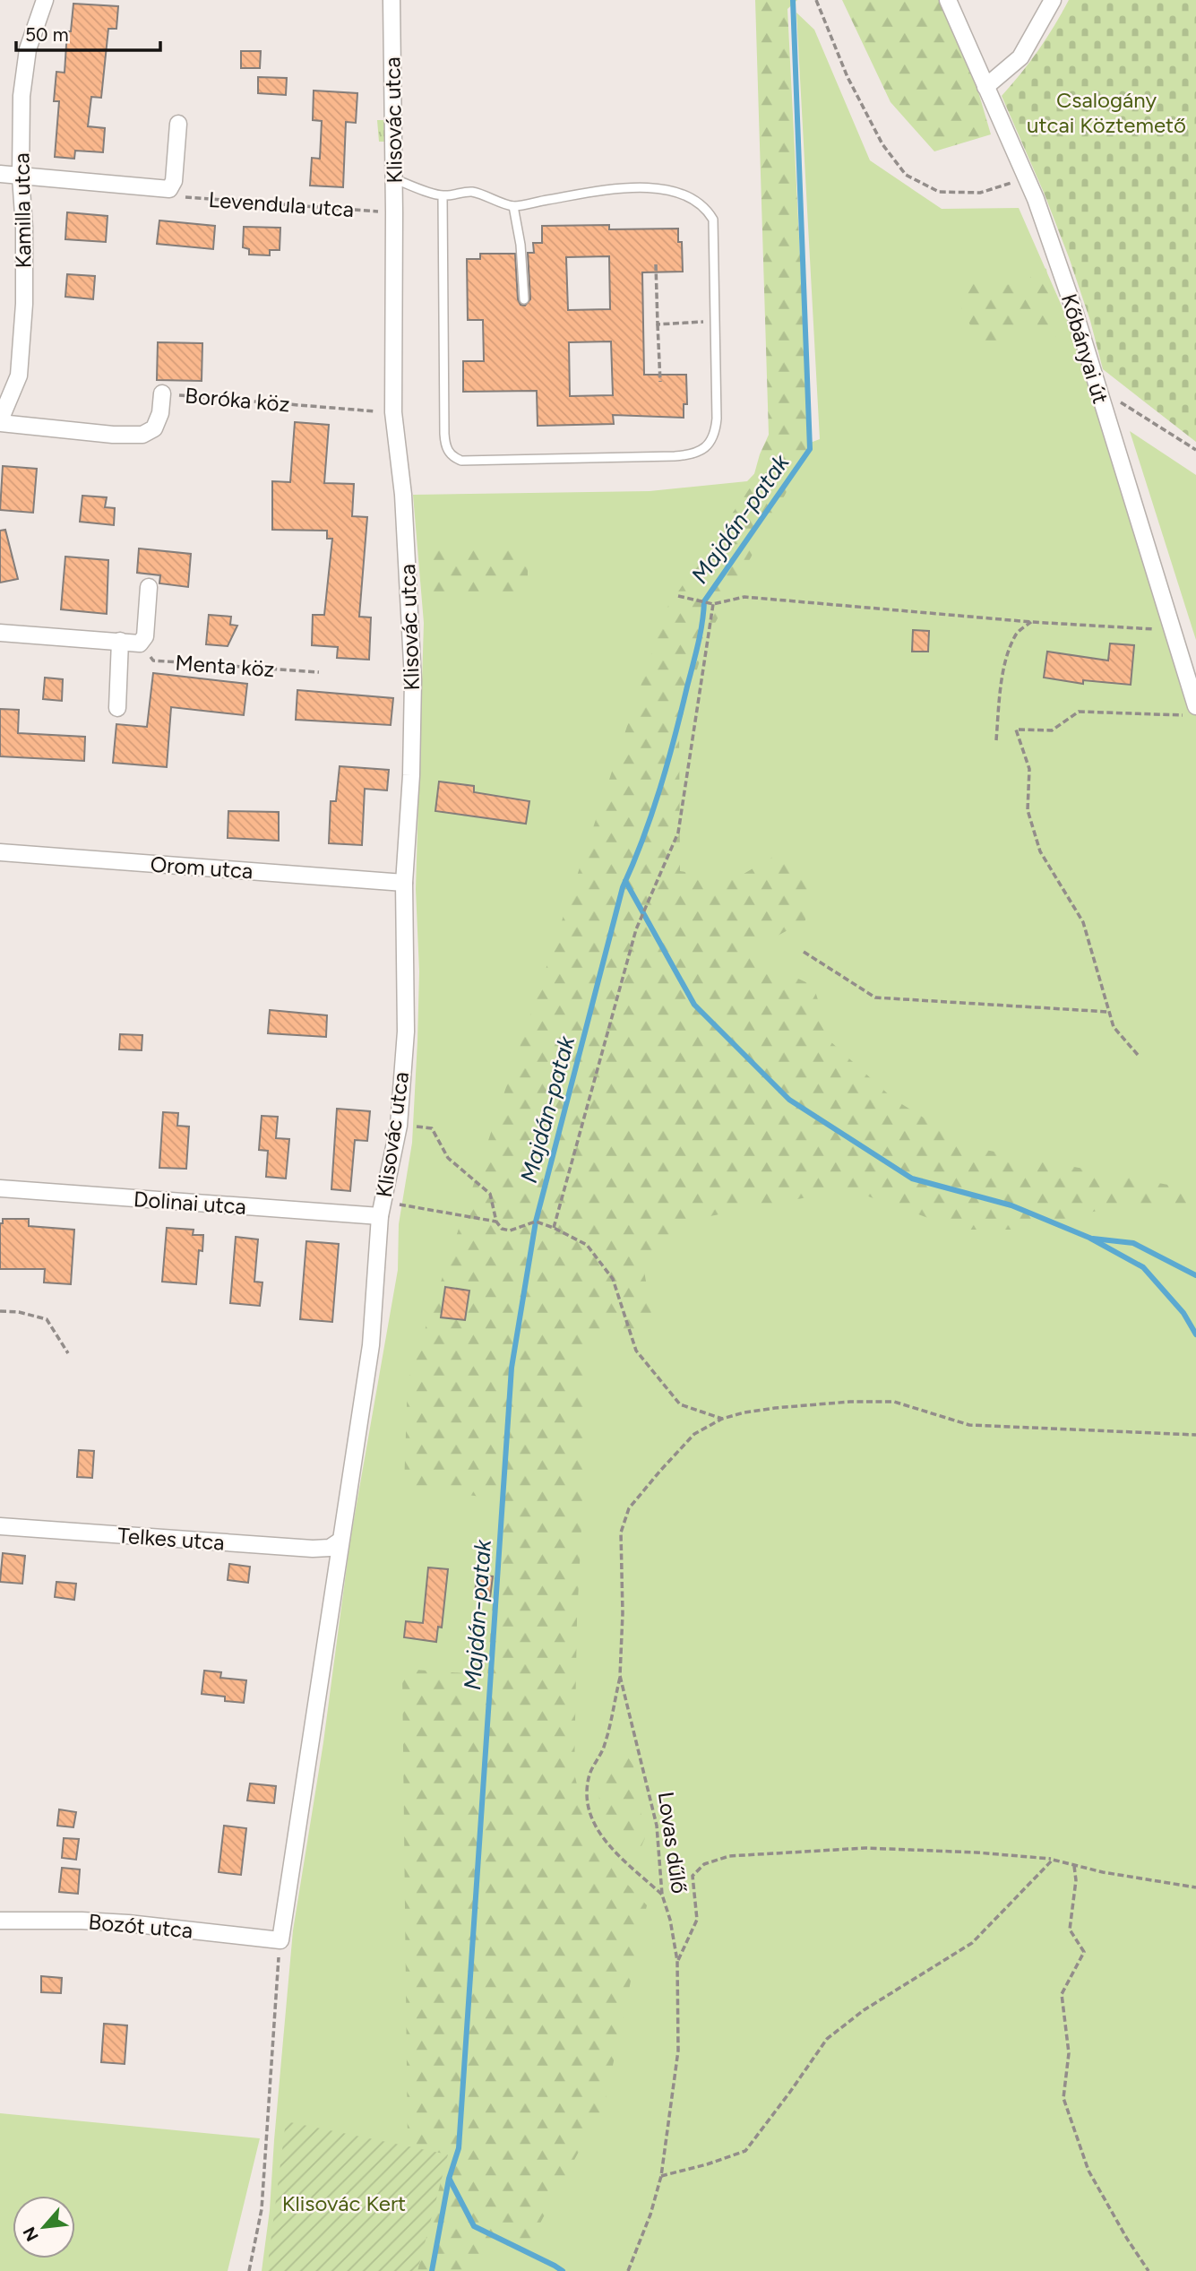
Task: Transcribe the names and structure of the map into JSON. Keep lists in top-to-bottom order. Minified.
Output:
{"streets":{"street":["Klisovác utca","Kamilla utca","Kőbányai út","Boróka köz","Orom utca","Dolinai utca","Telkes utca","Bozót utca"],"path":["Levendula utca","Menta köz","Lovas dűlő"]},"crossings":[["Klisovác utca","Levendula utca"],["Klisovác utca","Boróka köz"],["Klisovác utca","Orom utca"],["Klisovác utca","Dolinai utca"],["Klisovác utca","Telkes utca"],["Klisovác utca","Bozót utca"],["Kamilla utca","Boróka köz"]],"water":["Majdán-patak"],"parks":["Csalogány utcai Köztemető","Klisovác Kert"],"scale_bar":"50 m","north":"bottom left"}
